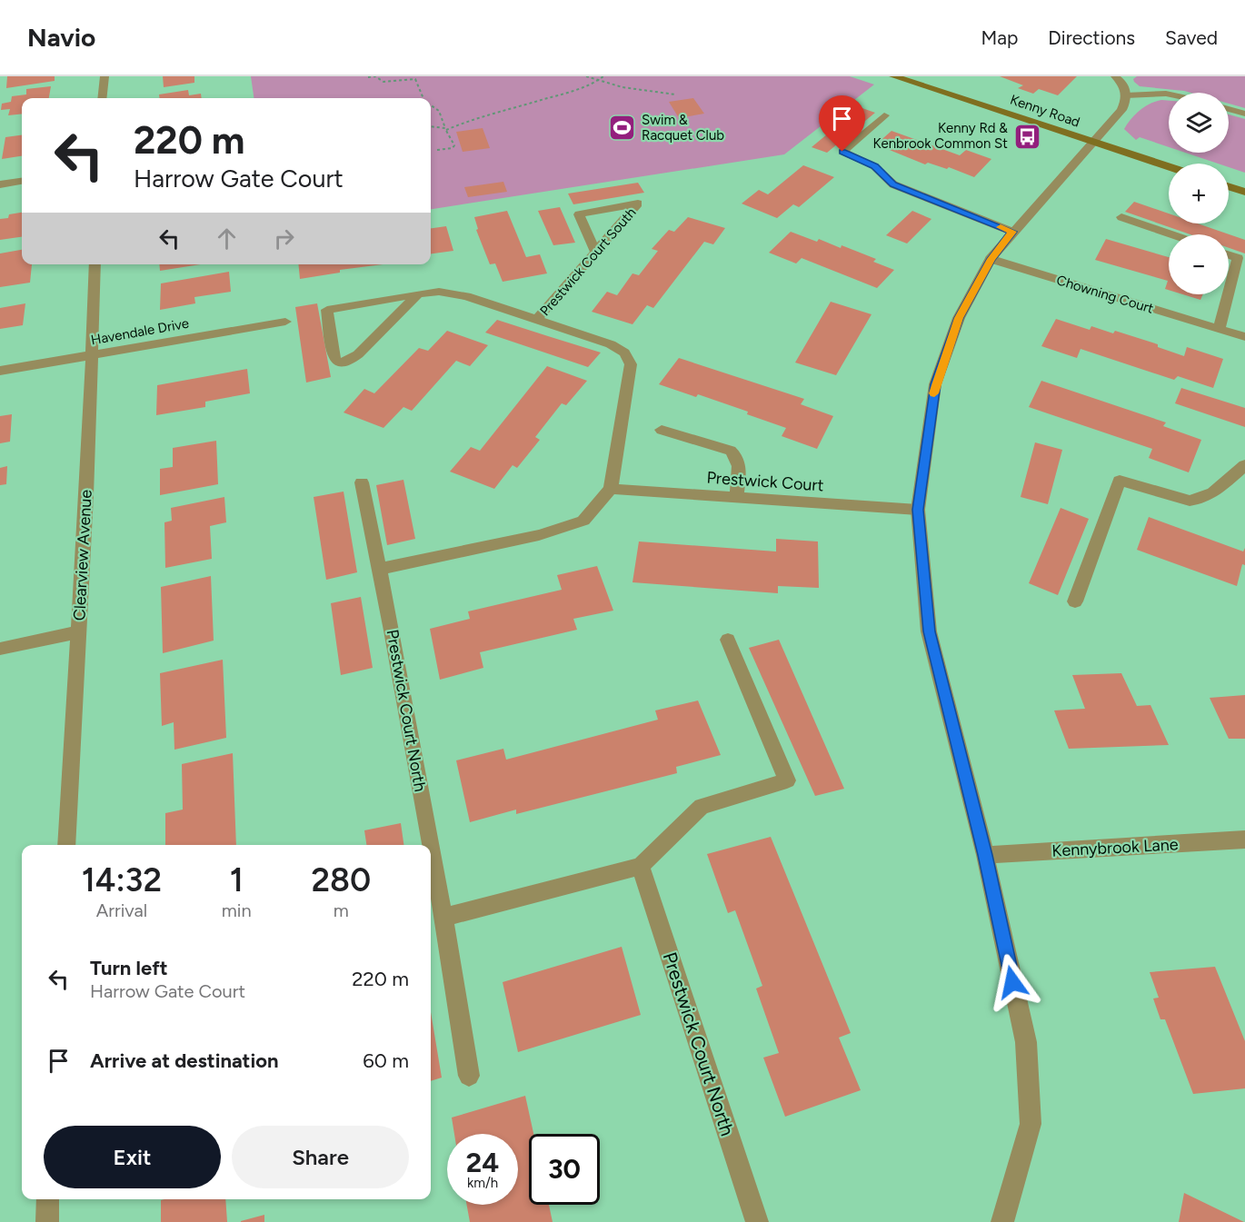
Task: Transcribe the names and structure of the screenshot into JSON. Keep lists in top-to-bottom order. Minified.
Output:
{"streets":{"main road":["Kenny Road"],"street":["Prestwick Court South","Chowning Court","Havendale Drive","Prestwick Court","Clearview Avenue","Prestwick Court North","Kennybrook Lane"]},"crossings":[["Prestwick Court South","Prestwick Court"],["Havendale Drive","Clearview Avenue"]],"places":{"sports":["Swim & Racquet Club"],"bus stop":["Kenny Rd & Kenbrook Common St"]},"page":{"header":"Navio","nav":["Map","Directions","Saved"],"map_buttons":["+","−"],"turn":["220 m","Harrow Gate Court"],"eta":["14:32","Arrival","1","min","280","m"],"list":[{"name":"Turn left","note":"Harrow Gate Court","value":"220 m"},{"name":"Arrive at destination","value":"60 m"}],"buttons":["Exit","Share"],"speed":"24 km/h","limit":"30"}}
